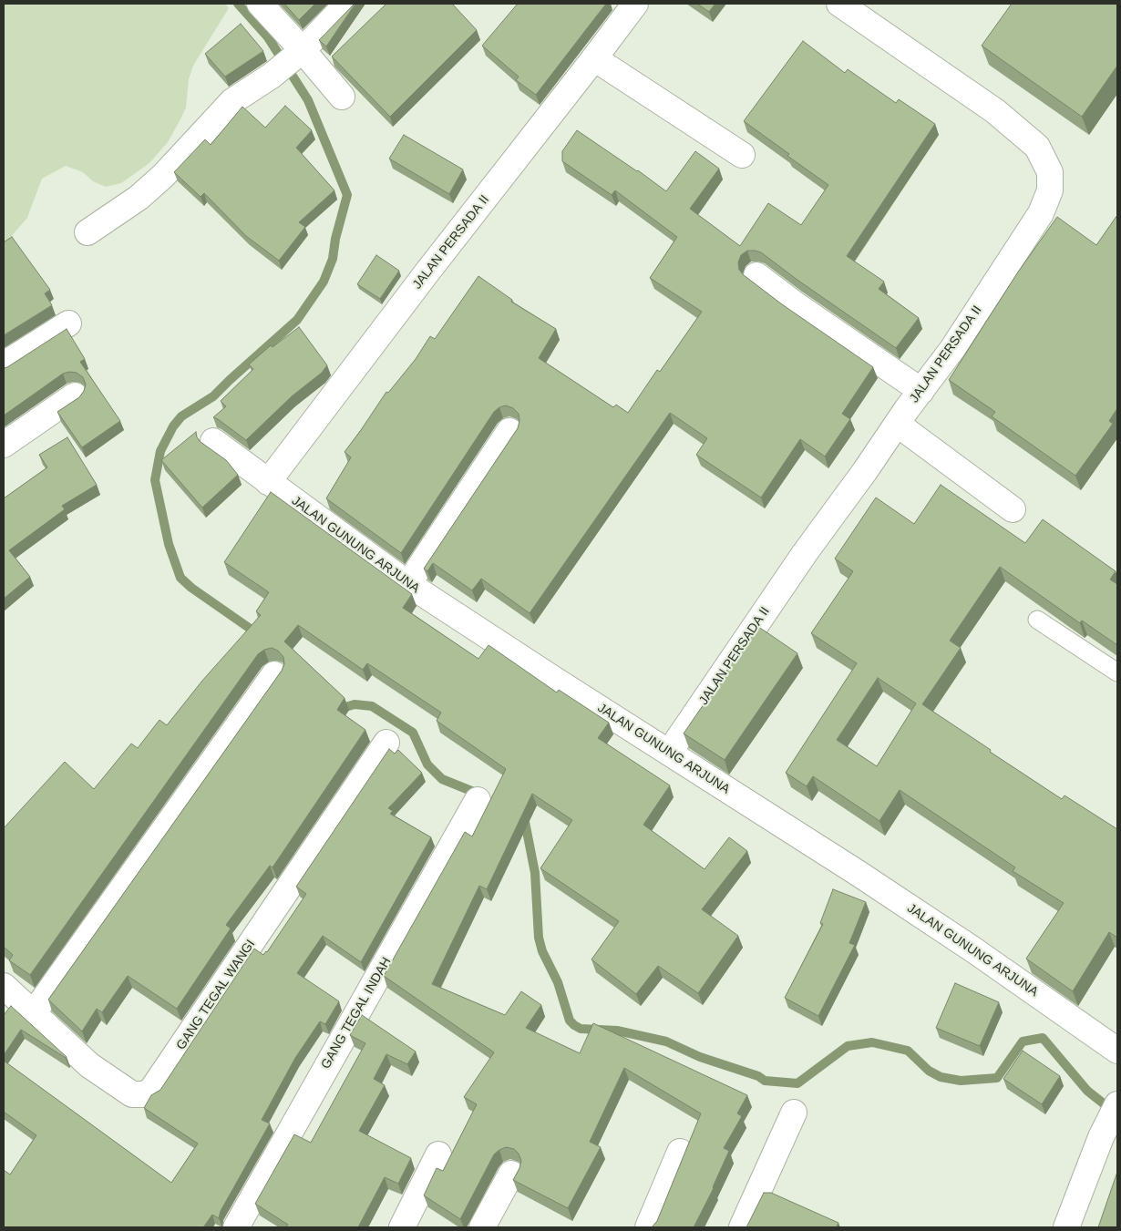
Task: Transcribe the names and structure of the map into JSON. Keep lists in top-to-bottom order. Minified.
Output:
{"streets":{"street":["JALAN PERSADA II","JALAN GUNUNG ARJUNA","GANG TEGAL WANGI","GANG TEGAL INDAH"]},"crossings":[["JALAN PERSADA II","JALAN GUNUNG ARJUNA"]]}
